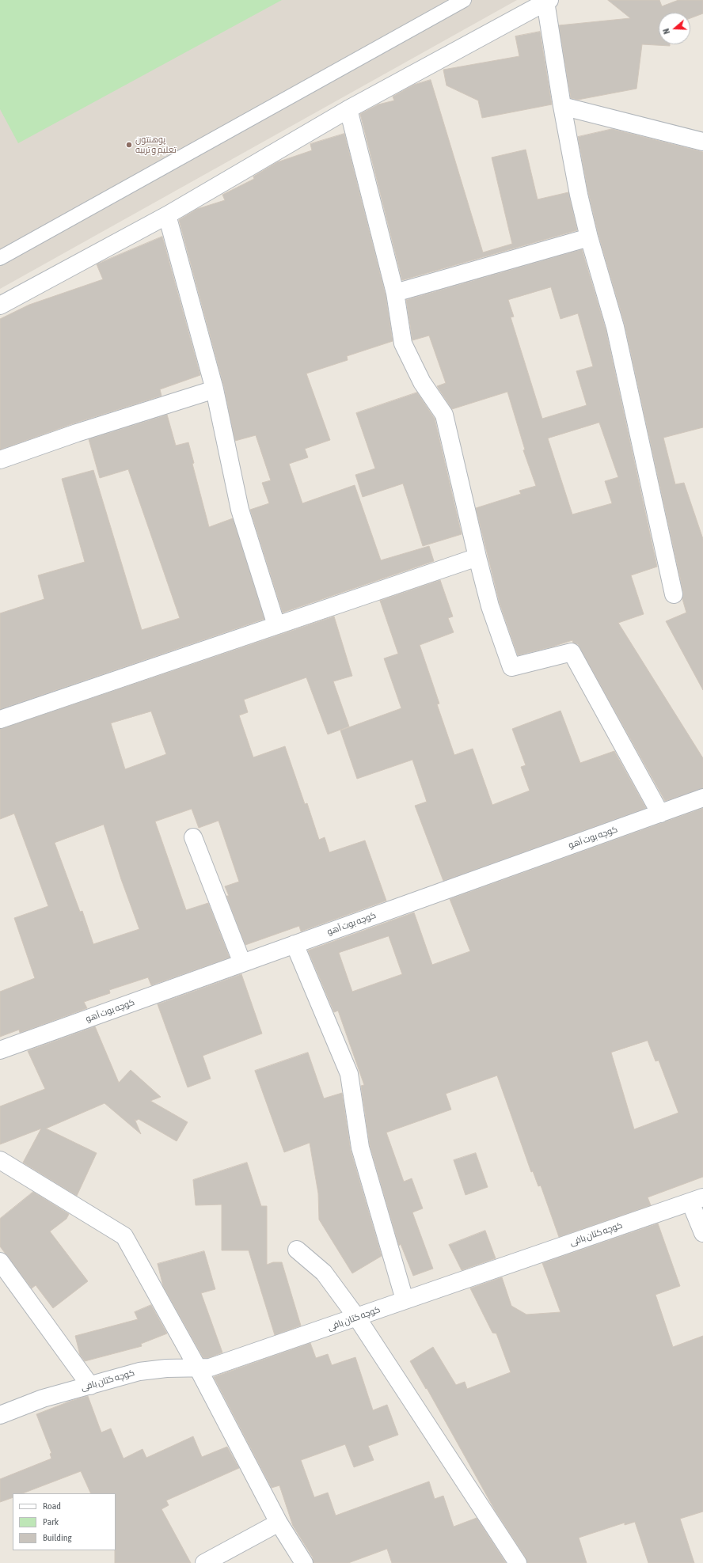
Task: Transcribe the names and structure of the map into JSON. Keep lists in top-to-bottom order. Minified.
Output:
{"streets":{"street":["کوچه بوت آهو","کوچه کتان بافی"]},"places":["پوهنتون تعلیم و تربیه"],"legend":["Road","Park","Building"],"north":"left"}
